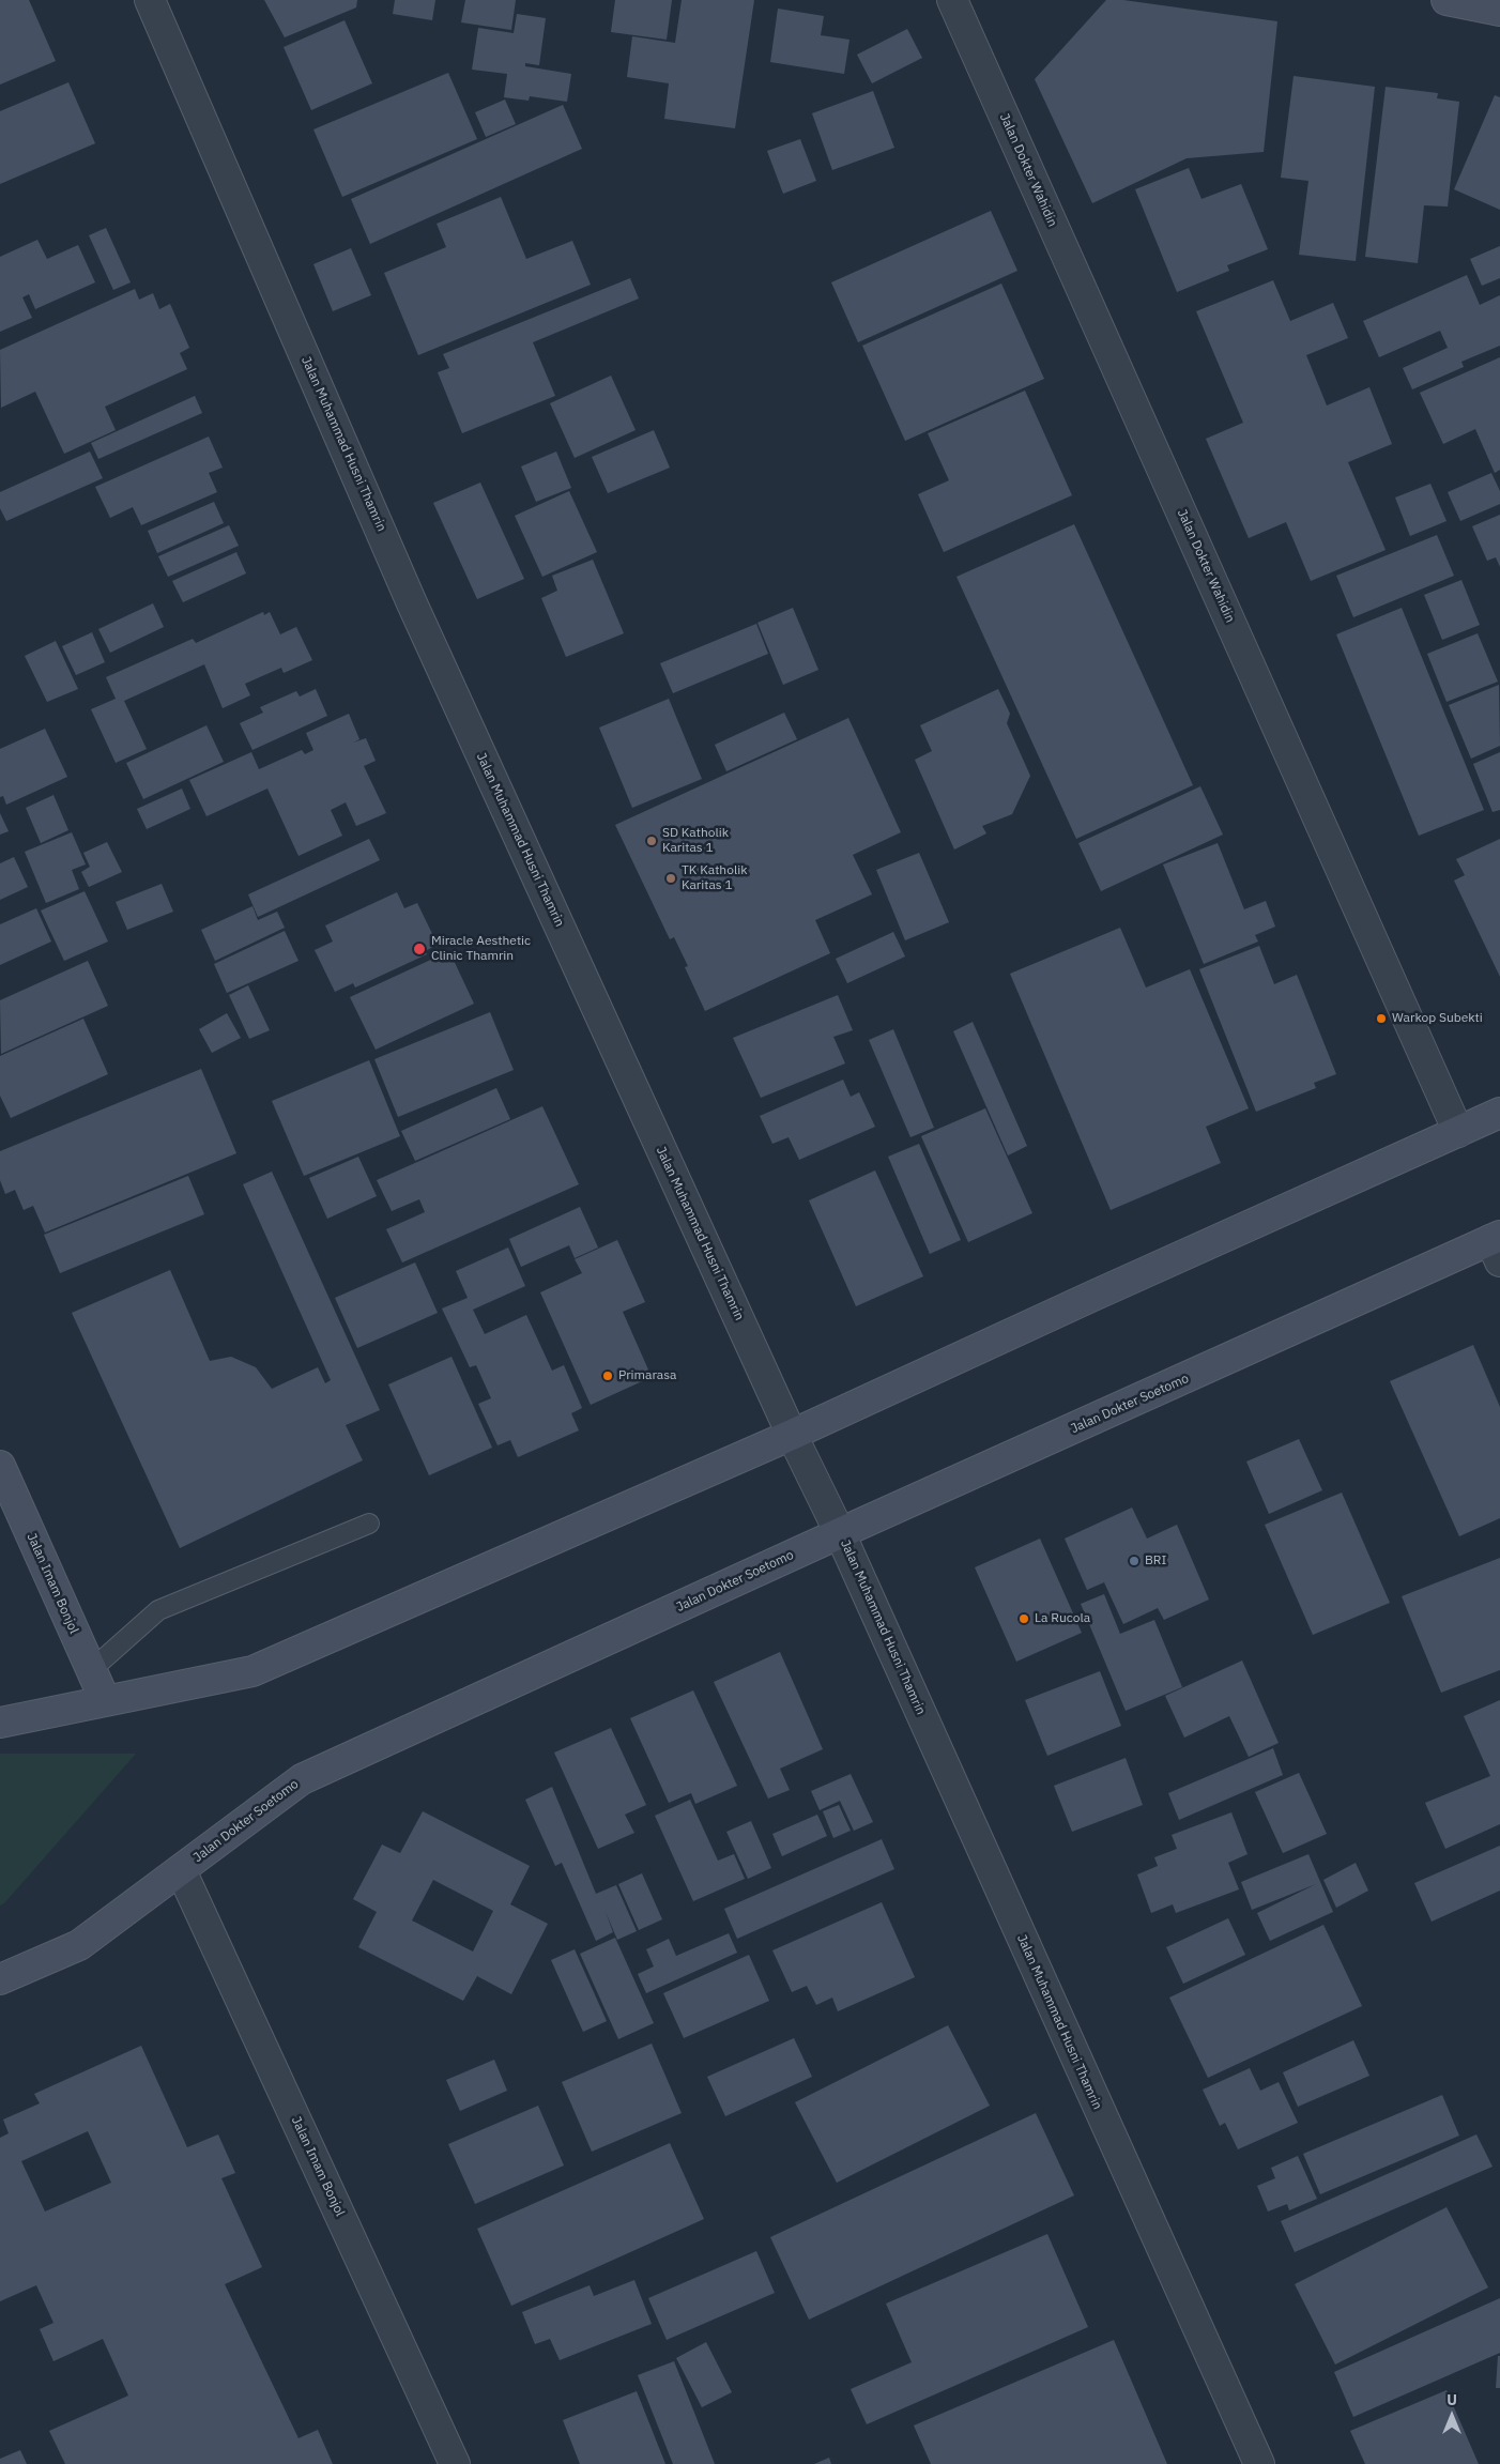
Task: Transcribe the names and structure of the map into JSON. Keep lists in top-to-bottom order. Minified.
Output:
{"streets":{"main road":["Jalan Dokter Soetomo","Jalan Imam Bonjol"],"street":["Jalan Dokter Wahidin","Jalan Muhammad Husni Thamrin"]},"crossings":[["Jalan Muhammad Husni Thamrin","Jalan Dokter Soetomo"],["Jalan Dokter Soetomo","Jalan Imam Bonjol"]],"places":["SD Katholik Karitas 1","TK Katholik Karitas 1","Miracle Aesthetic Clinic Thamrin","Warkop Subekti","Primarasa","BRI","La Rucola"],"north":"top"}
